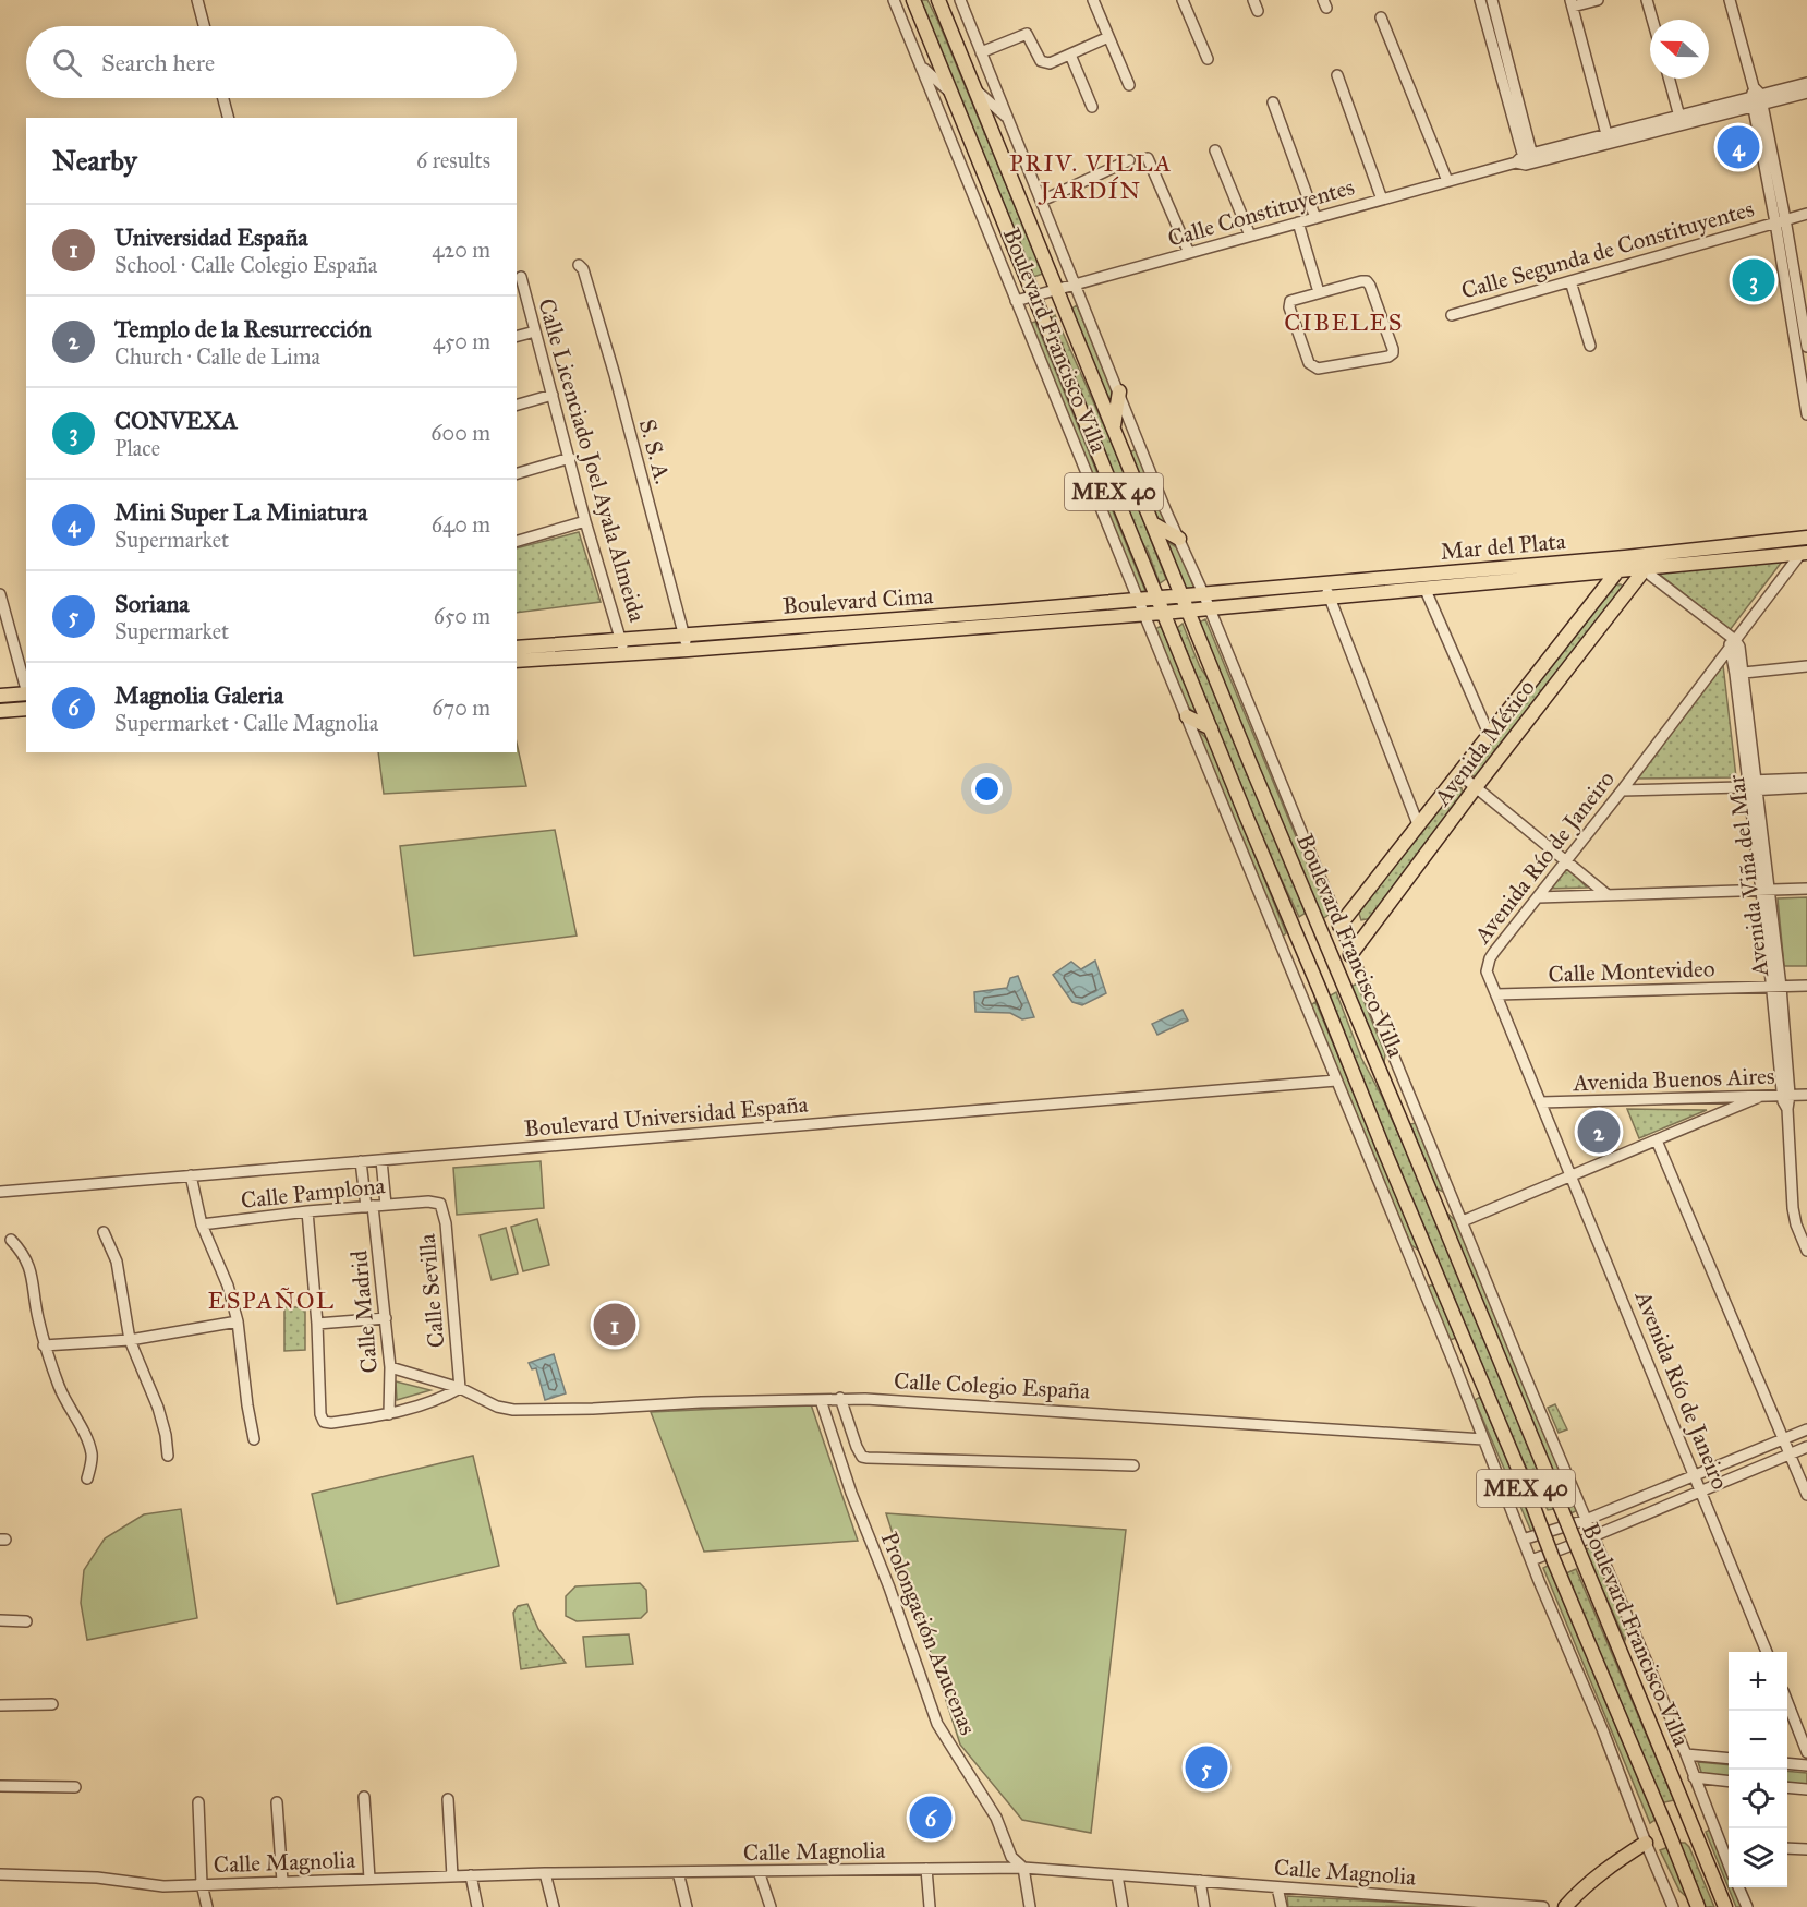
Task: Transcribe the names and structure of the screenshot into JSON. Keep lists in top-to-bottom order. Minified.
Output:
{"streets":{"main road":["Boulevard Francisco Villa","MEX 40","Mar del Plata","Boulevard Cima","Avenida México"],"street":["Calle Constituyentes","Calle Segunda de Constituyentes","S. S. A.","Calle Licenciado Joel Ayala Almeida","Avenida Río de Janeiro","Avenida Viña del Mar","Calle Montevideo","Avenida Buenos Aires","Boulevard Universidad España","Calle Pamplona","Calle Sevilla","Calle Madrid","Calle Colegio España","Prolongación Azucenas","Calle Magnolia"]},"crossings":[["Calle Constituyentes","Boulevard Francisco Villa"],["Boulevard Francisco Villa","Mar del Plata"],["Boulevard Francisco Villa","Boulevard Cima"],["Boulevard Francisco Villa","Avenida México"],["Boulevard Francisco Villa","Boulevard Universidad España"],["Boulevard Francisco Villa","Calle Colegio España"],["S. S. A.","Boulevard Cima"],["Calle Licenciado Joel Ayala Almeida","Boulevard Cima"],["Mar del Plata","Boulevard Cima"],["Mar del Plata","Avenida México"],["Avenida Río de Janeiro","Avenida Viña del Mar"],["Avenida Río de Janeiro","Calle Montevideo"],["Avenida Río de Janeiro","Avenida Buenos Aires"],["Avenida Viña del Mar","Calle Montevideo"],["Avenida Viña del Mar","Avenida Buenos Aires"],["Boulevard Universidad España","Calle Madrid"],["Calle Pamplona","Calle Sevilla"],["Calle Pamplona","Calle Madrid"],["Calle Sevilla","Calle Colegio España"],["Calle Colegio España","Prolongación Azucenas"],["Prolongación Azucenas","Calle Magnolia"]],"districts":["PRIV. VILLA JARDÍN","CIBELES","ESPAÑOL"],"north":"left","page":{"search":"Search here","heading":["Nearby","6 results"],"pins":["4","3","2","1","5","6"],"list":[{"mark":"1","name":"Universidad España","note":"School · Calle Colegio España","value":"420 m"},{"mark":"2","name":"Templo de la Resurrección","note":"Church · Calle de Lima","value":"450 m"},{"mark":"3","name":"CONVEXA","note":"Place","value":"600 m"},{"mark":"4","name":"Mini Super La Miniatura","note":"Supermarket","value":"640 m"},{"mark":"5","name":"Soriana","note":"Supermarket","value":"650 m"},{"mark":"6","name":"Magnolia Galeria","note":"Supermarket · Calle Magnolia","value":"670 m"}],"map_buttons":["+","−"]}}
